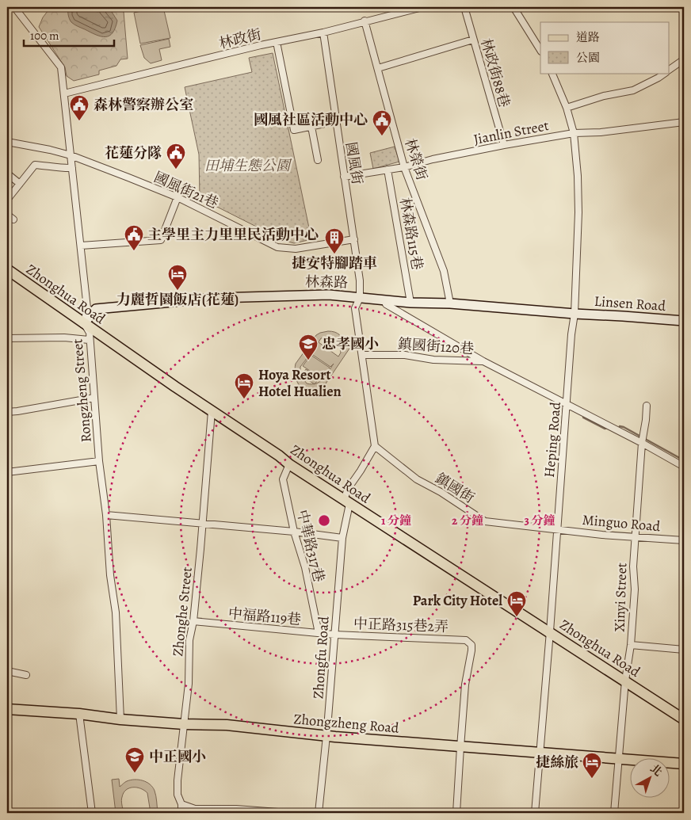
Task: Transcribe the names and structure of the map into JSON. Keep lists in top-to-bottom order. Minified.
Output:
{"streets":{"main road":["Zhonghua Road","Zhongzheng Road"],"street":["林政街","林政街88巷","Jianlin Street","林榮街","國風街","國風街21巷","林森路115巷","林森路","Linsen Road","鎮國街120巷","Rongzheng Street","Heping Road","鎮國街","Minguo Road","中華路317巷","Xinyi Street","Zhonghe Street","中福路119巷","中正路315巷2弄","Zhongfu Road"]},"crossings":[["林政街","林榮街"],["林政街","國風街"],["林政街","Rongzheng Street"],["林政街88巷","Jianlin Street"],["Jianlin Street","林榮街"],["Jianlin Street","國風街"],["Jianlin Street","林森路115巷"],["Jianlin Street","Heping Road"],["林榮街","林森路"],["國風街","國風街21巷"],["國風街","林森路"],["國風街21巷","Rongzheng Street"],["林森路115巷","林森路"],["林森路","Zhonghua Road"],["林森路","Linsen Road"],["林森路","Rongzheng Street"],["林森路","Heping Road"],["Zhonghua Road","Rongzheng Street"],["Zhonghua Road","Heping Road"],["Zhonghua Road","中華路317巷"],["Zhonghua Road","Xinyi Street"],["Zhonghua Road","Zhonghe Street"],["Zhonghua Road","Zhongfu Road"],["Linsen Road","Heping Road"],["Rongzheng Street","Zhongzheng Road"],["Heping Road","鎮國街"],["Heping Road","Minguo Road"],["Heping Road","Zhongzheng Road"],["鎮國街","Minguo Road"],["Minguo Road","Xinyi Street"],["中華路317巷","中福路119巷"],["Xinyi Street","Zhongzheng Road"],["Zhonghe Street","中福路119巷"],["Zhonghe Street","Zhongzheng Road"],["中福路119巷","中正路315巷2弄"],["中福路119巷","Zhongfu Road"],["中正路315巷2弄","Zhongfu Road"],["中正路315巷2弄","Zhongzheng Road"],["Zhongfu Road","Zhongzheng Road"]],"parks":["田埔生態公園"],"places":{"public building":["森林警察辦公室","國風社區活動中心","花蓮分隊","主學里主力里里民活動中心"],"building":["捷安特腳踏車"],"hotel":["力麗哲園飯店(花蓮)","Hoya Resort Hotel Hualien","Park City Hotel","捷絲旅"],"school or university":["忠孝國小","中正國小"]},"legend":["道路","公園"],"scale_bar":"100 m","north":"top right","rings":["1 分鐘","2 分鐘","3 分鐘"]}
